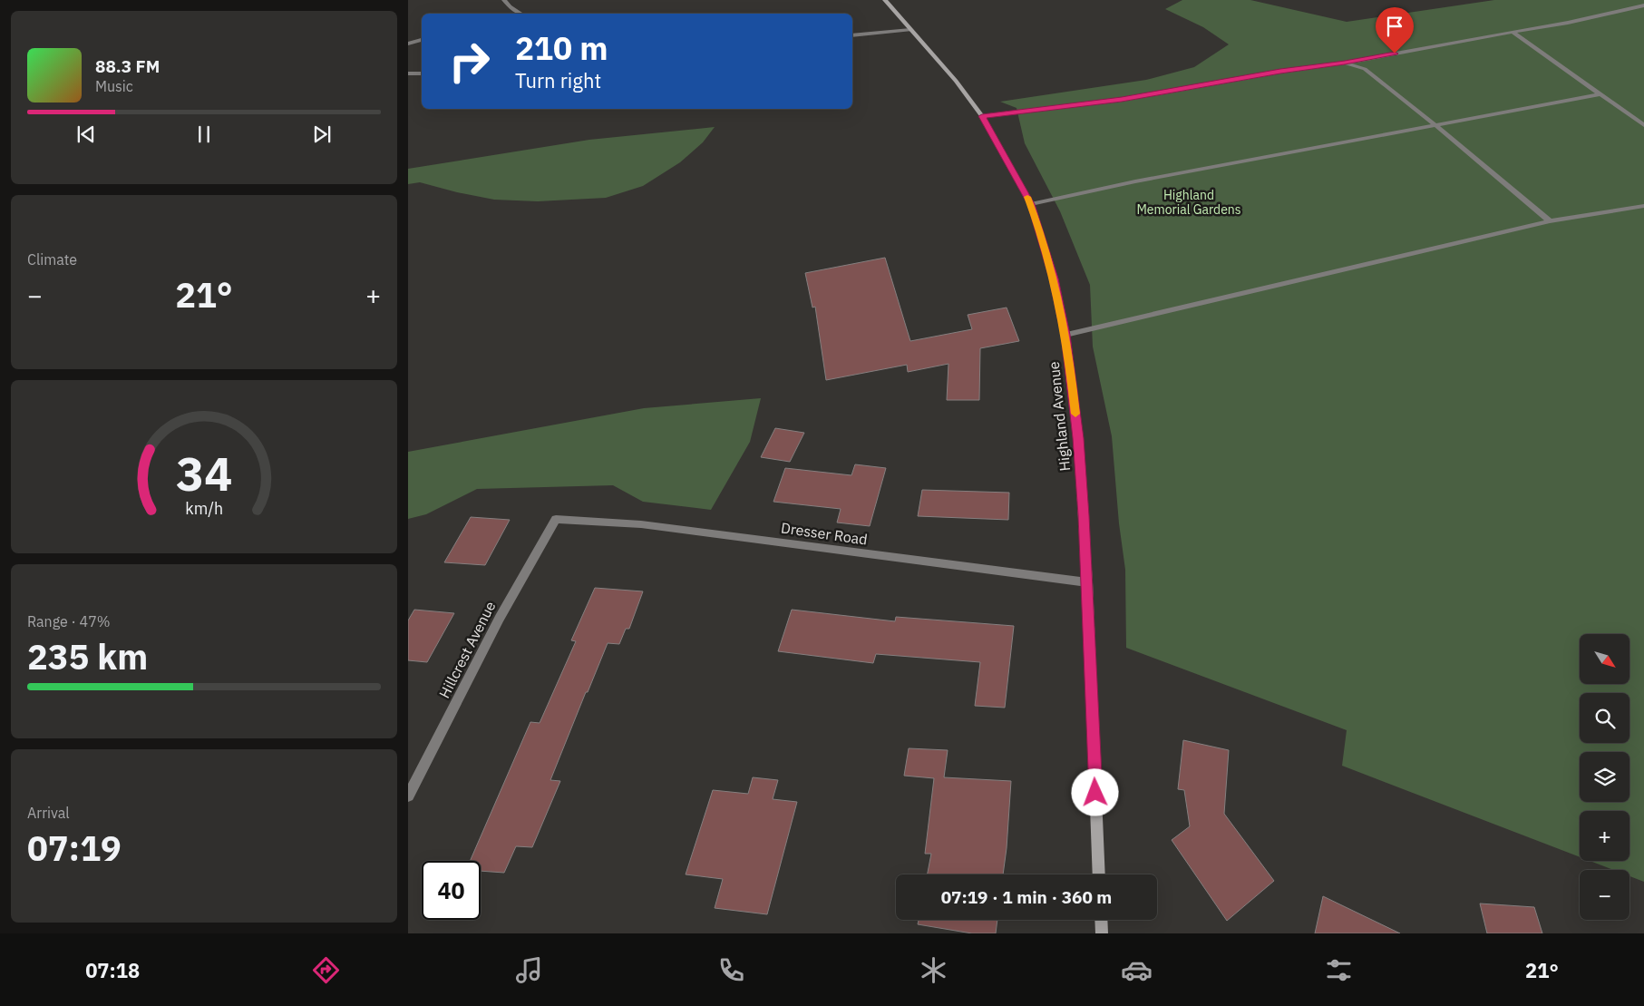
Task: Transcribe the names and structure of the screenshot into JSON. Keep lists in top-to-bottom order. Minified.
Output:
{"streets":{"street":["Highland Avenue","Dresser Road","Hillcrest Avenue"]},"crossings":[["Highland Avenue","Dresser Road"],["Dresser Road","Hillcrest Avenue"]],"parks":["Highland Memorial Gardens"],"north":"bottom right","page":{"turn":["210 m","Turn right"],"song":["88.3 FM","Music"],"tile":["Climate",["Range · 47%","235 km"],["Arrival","07:19"]],"heat":["−","21°","+"],"map_buttons":["+","−"],"limit":"40","trip":"07:19 · 1 min · 360 m","tabs":["07:18","21°"],"gauge":["34","km/h"]}}
